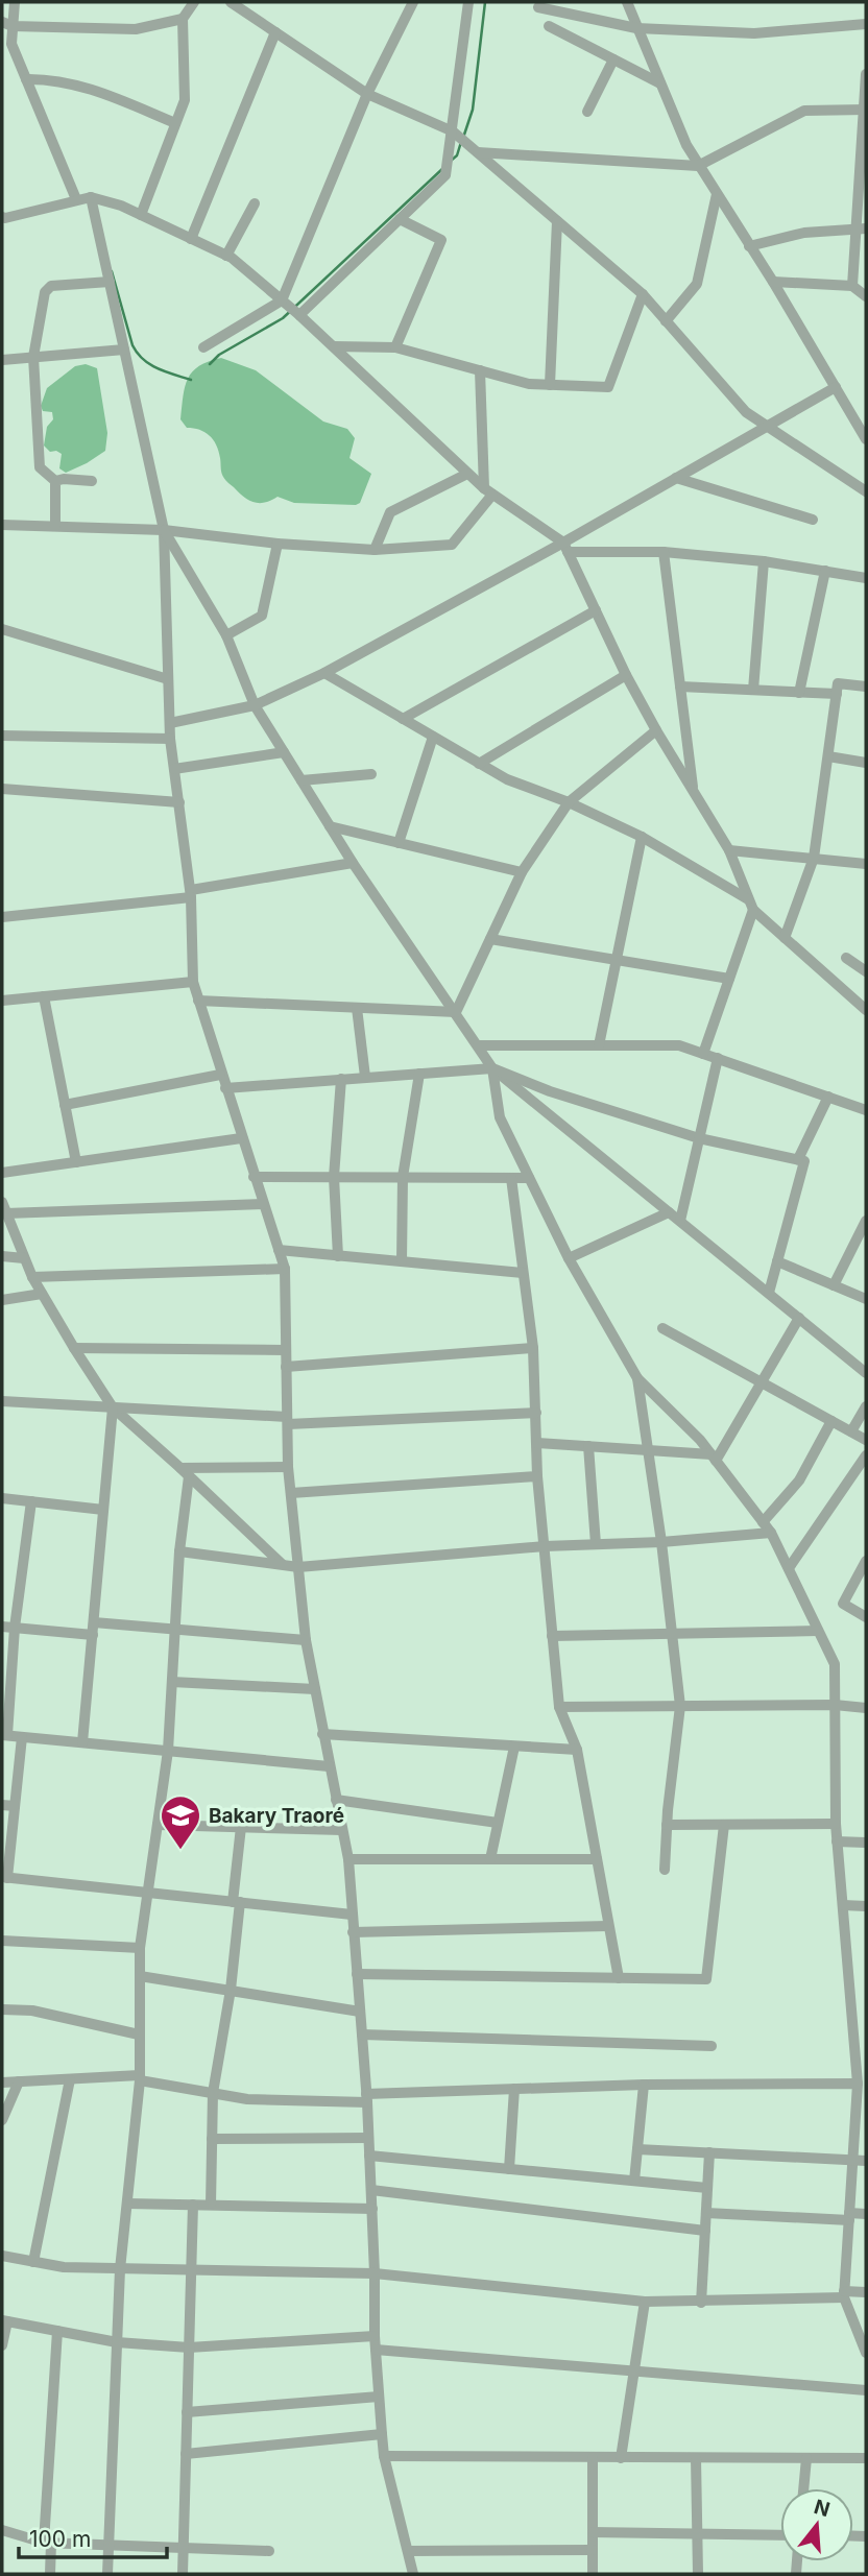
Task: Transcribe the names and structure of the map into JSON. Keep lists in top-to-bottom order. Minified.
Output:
{"places":{"school or university":["Bakary Traoré"]},"scale_bar":"100 m","north":"top"}
